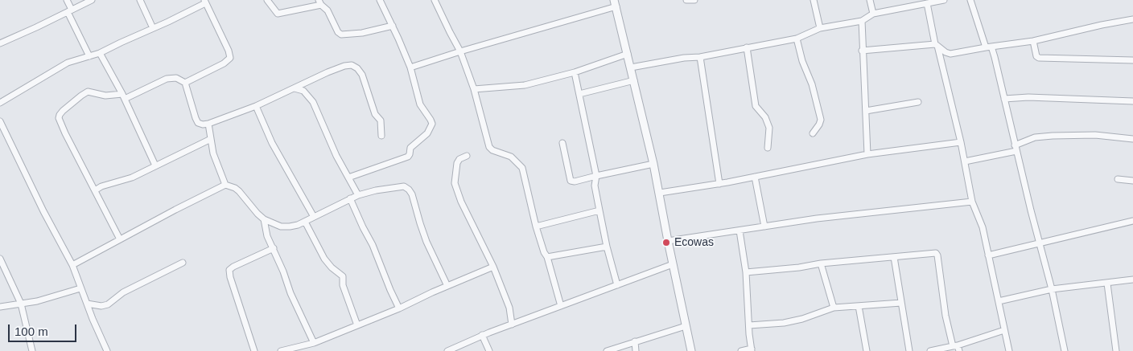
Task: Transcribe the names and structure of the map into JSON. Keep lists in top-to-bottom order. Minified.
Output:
{"places":["Ecowas"],"scale_bar":"100 m"}
